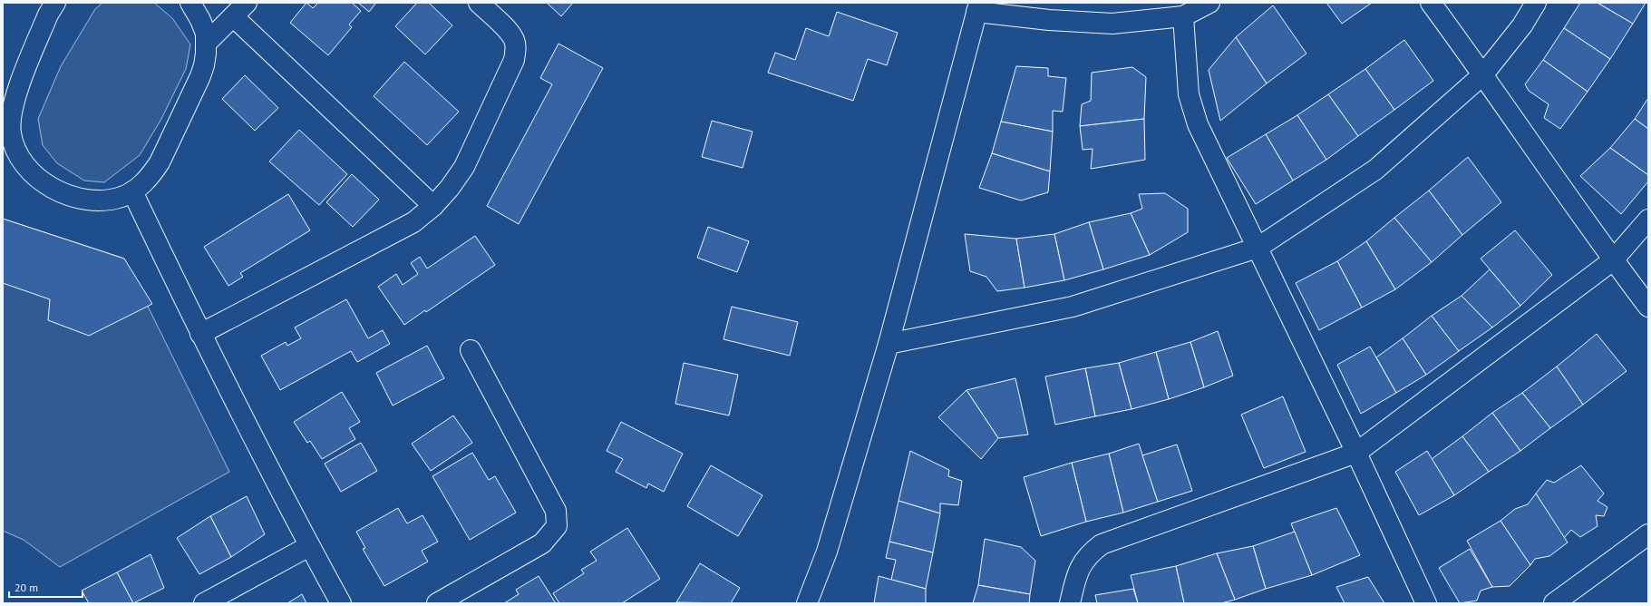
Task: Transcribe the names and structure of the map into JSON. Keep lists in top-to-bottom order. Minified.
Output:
{"scale_bar":"20 m"}
